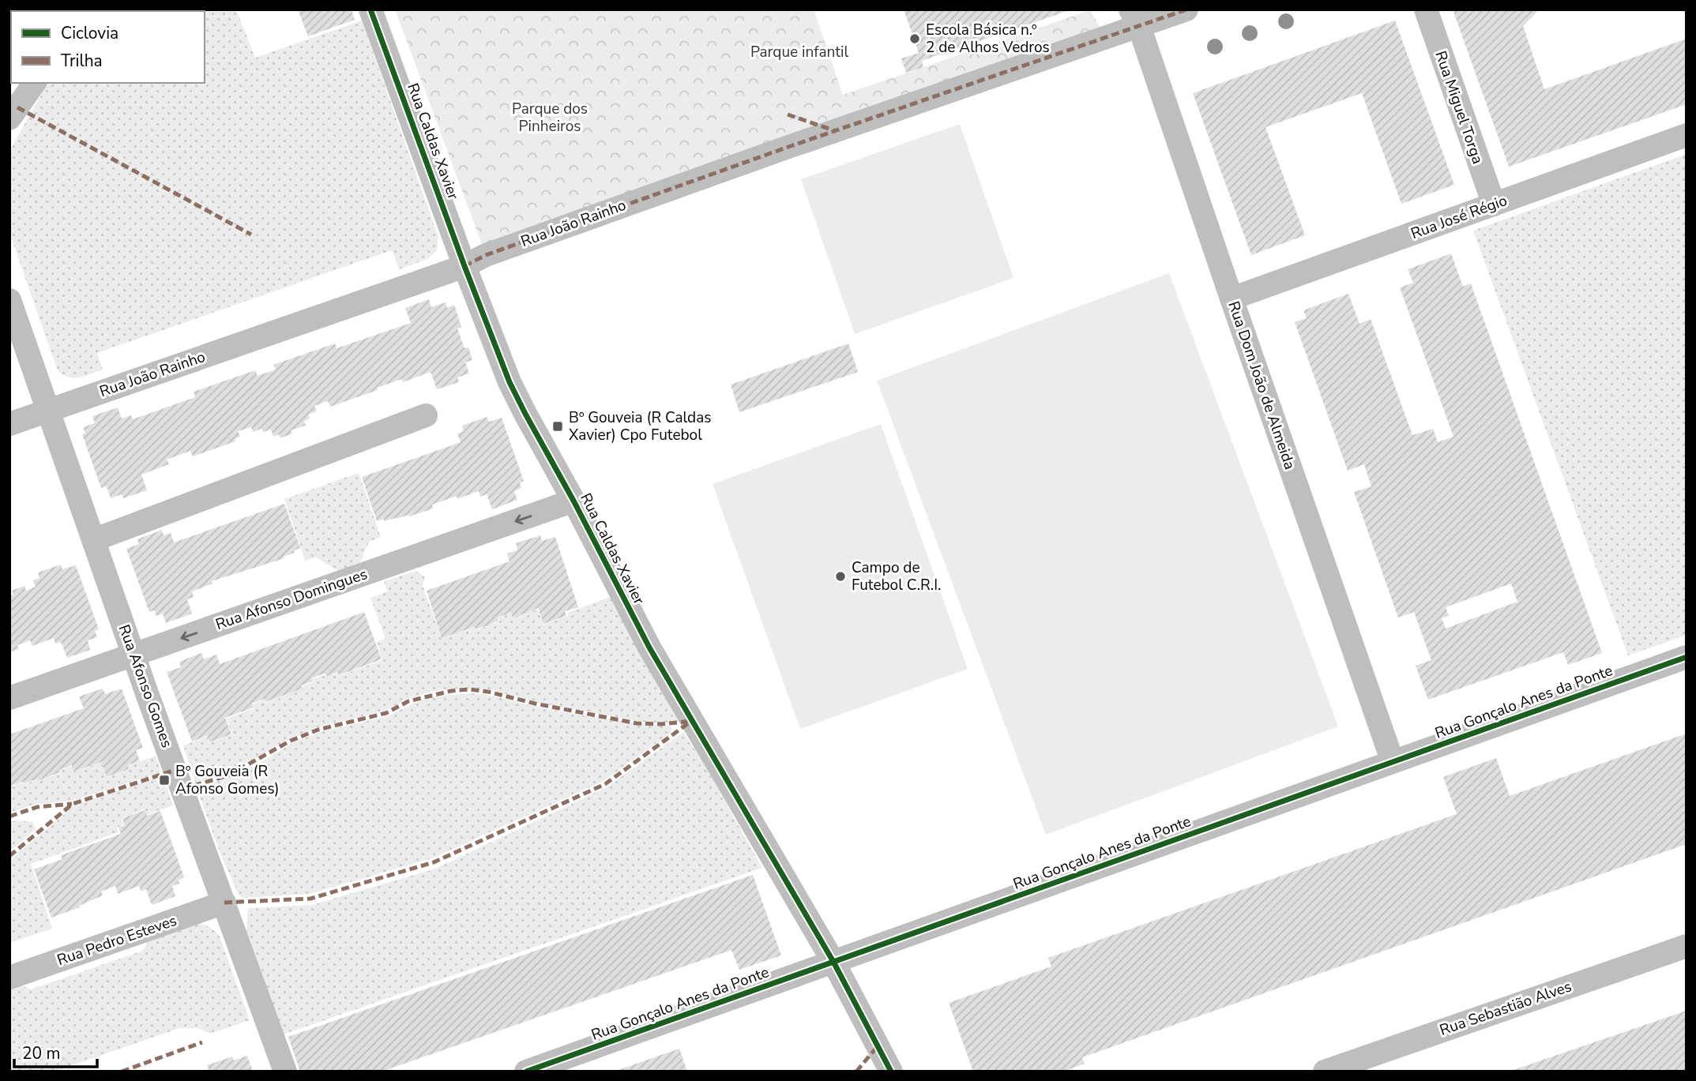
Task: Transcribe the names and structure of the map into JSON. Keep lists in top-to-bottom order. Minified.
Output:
{"streets":{"street":["Rua Miguel Torga","Rua Caldas Xavier","Rua José Régio","Rua João Rainho","Rua Dom João de Almeida","Rua Afonso Domingues","Rua Afonso Gomes","Rua Gonçalo Anes da Ponte","Rua Pedro Esteves","Rua Sebastião Alves"]},"crossings":[["Rua Miguel Torga","Rua José Régio"],["Rua Caldas Xavier","Rua João Rainho"],["Rua Caldas Xavier","Rua Afonso Domingues"],["Rua Caldas Xavier","Rua Gonçalo Anes da Ponte"],["Rua José Régio","Rua Dom João de Almeida"],["Rua João Rainho","Rua Dom João de Almeida"],["Rua João Rainho","Rua Afonso Gomes"],["Rua Dom João de Almeida","Rua Gonçalo Anes da Ponte"],["Rua Afonso Domingues","Rua Afonso Gomes"],["Rua Afonso Gomes","Rua Pedro Esteves"]],"parks":["Parque infantil","Parque dos Pinheiros"],"places":{"other":["Escola Básica n.º 2 de Alhos Vedros","Campo de Futebol C.R.I."],"transit":["Bº Gouveia (R Caldas Xavier) Cpo Futebol","Bº Gouveia (R Afonso Gomes)"]},"legend":["Ciclovia","Trilha"],"scale_bar":"20 m"}
